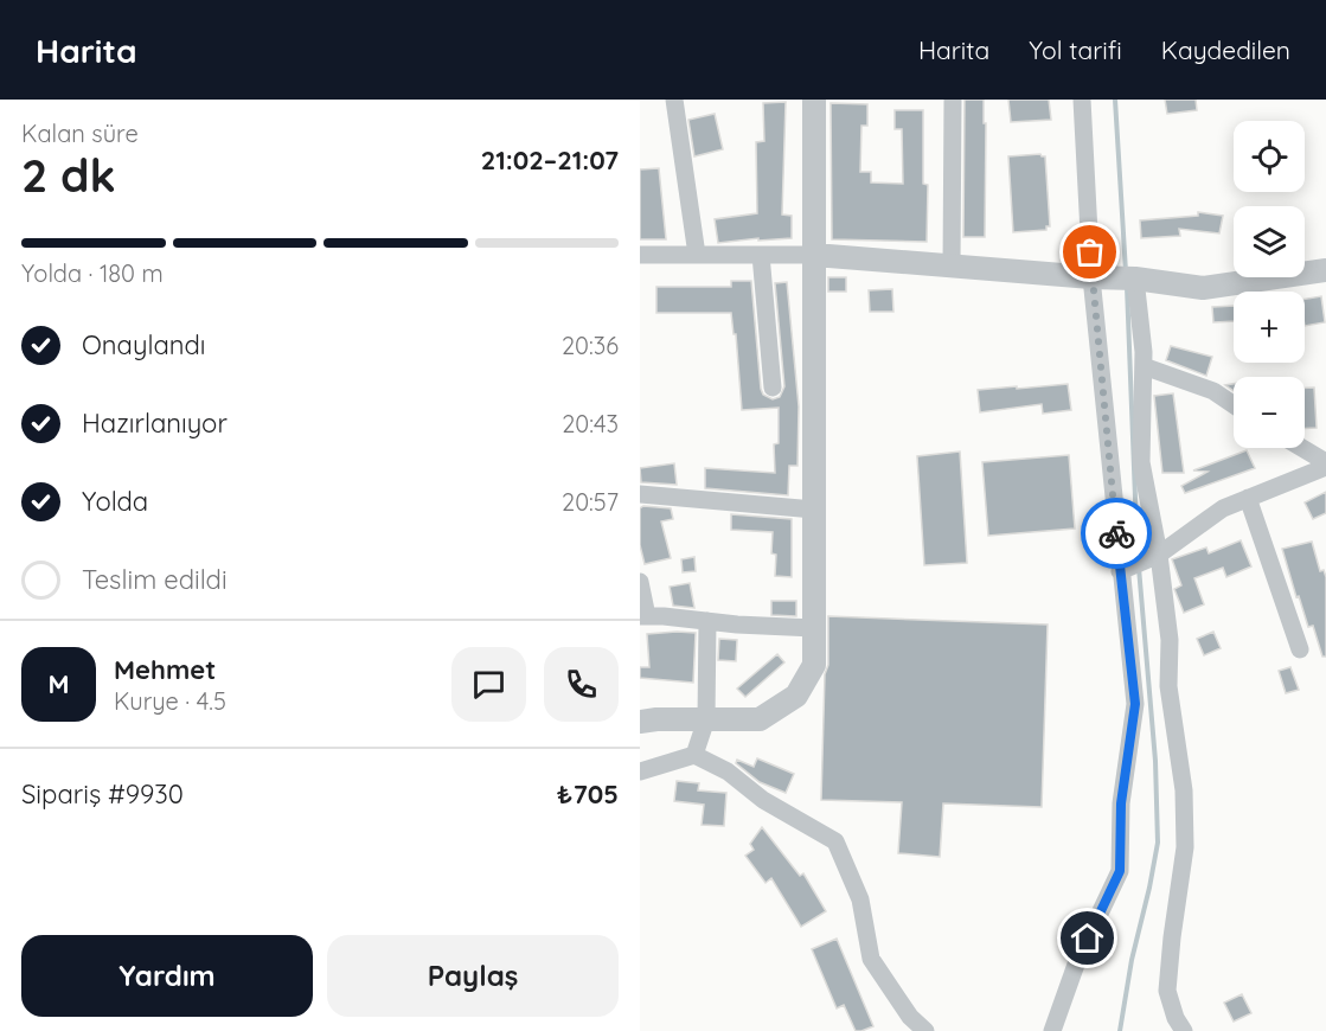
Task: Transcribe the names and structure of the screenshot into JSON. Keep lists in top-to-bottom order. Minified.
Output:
{"page":{"header":"Harita","nav":["Harita","Yol tarifi","Kaydedilen"],"heading":["2 dk","Kalan süre","21:02–21:07"],"panel":["Mehmet","Kurye · 4.5","Sipariş #9930","₺705"],"map_buttons":["+","−"],"bar":"Yolda · 180 m","list":[["Onaylandı","20:36"],["Hazırlanıyor","20:43"],["Yolda","20:57"],"Teslim edildi"],"round":"M","buttons":["Yardım","Paylaş"]}}
